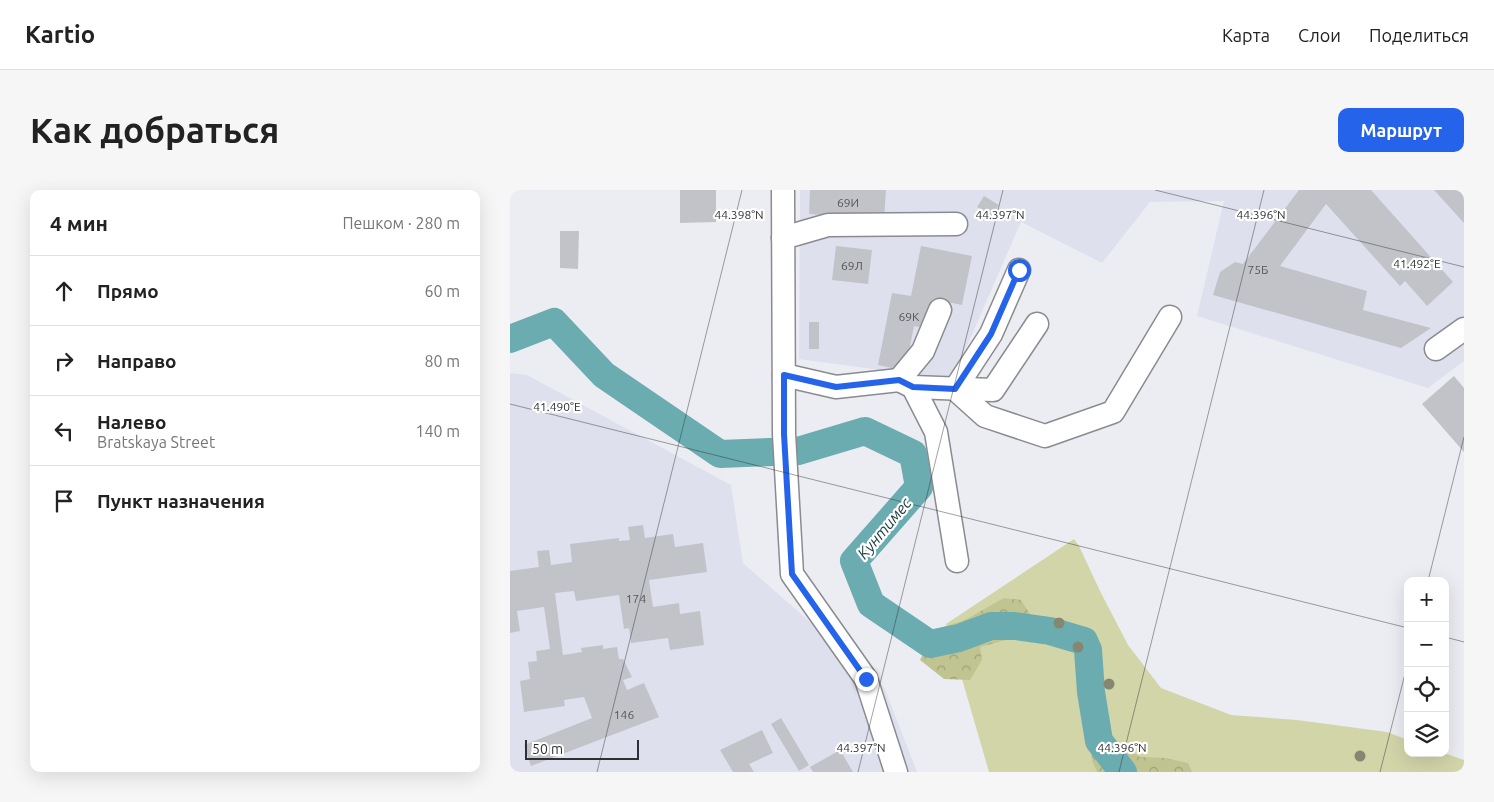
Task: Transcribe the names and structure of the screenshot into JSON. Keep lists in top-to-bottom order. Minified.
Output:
{"water":["Кунтимес"],"house_numbers":["69И","69Л","75Б","69К","174","146"],"scale_bar":"50 m","page":{"header":"Kartio","nav":["Карта","Слои","Поделиться"],"buttons":"Маршрут","title":"Как добраться","heading":["4 мин","Пешком · 280 m"],"list":[["Прямо","60 m"],["Направо","80 m"],["Налево","Bratskaya Street","140 m"],"Пункт назначения"],"map_buttons":["+","−"],"scale":"50 m"},"coordinates":["44.398°N","44.397°N","44.396°N","41.492°E","41.490°E"]}
